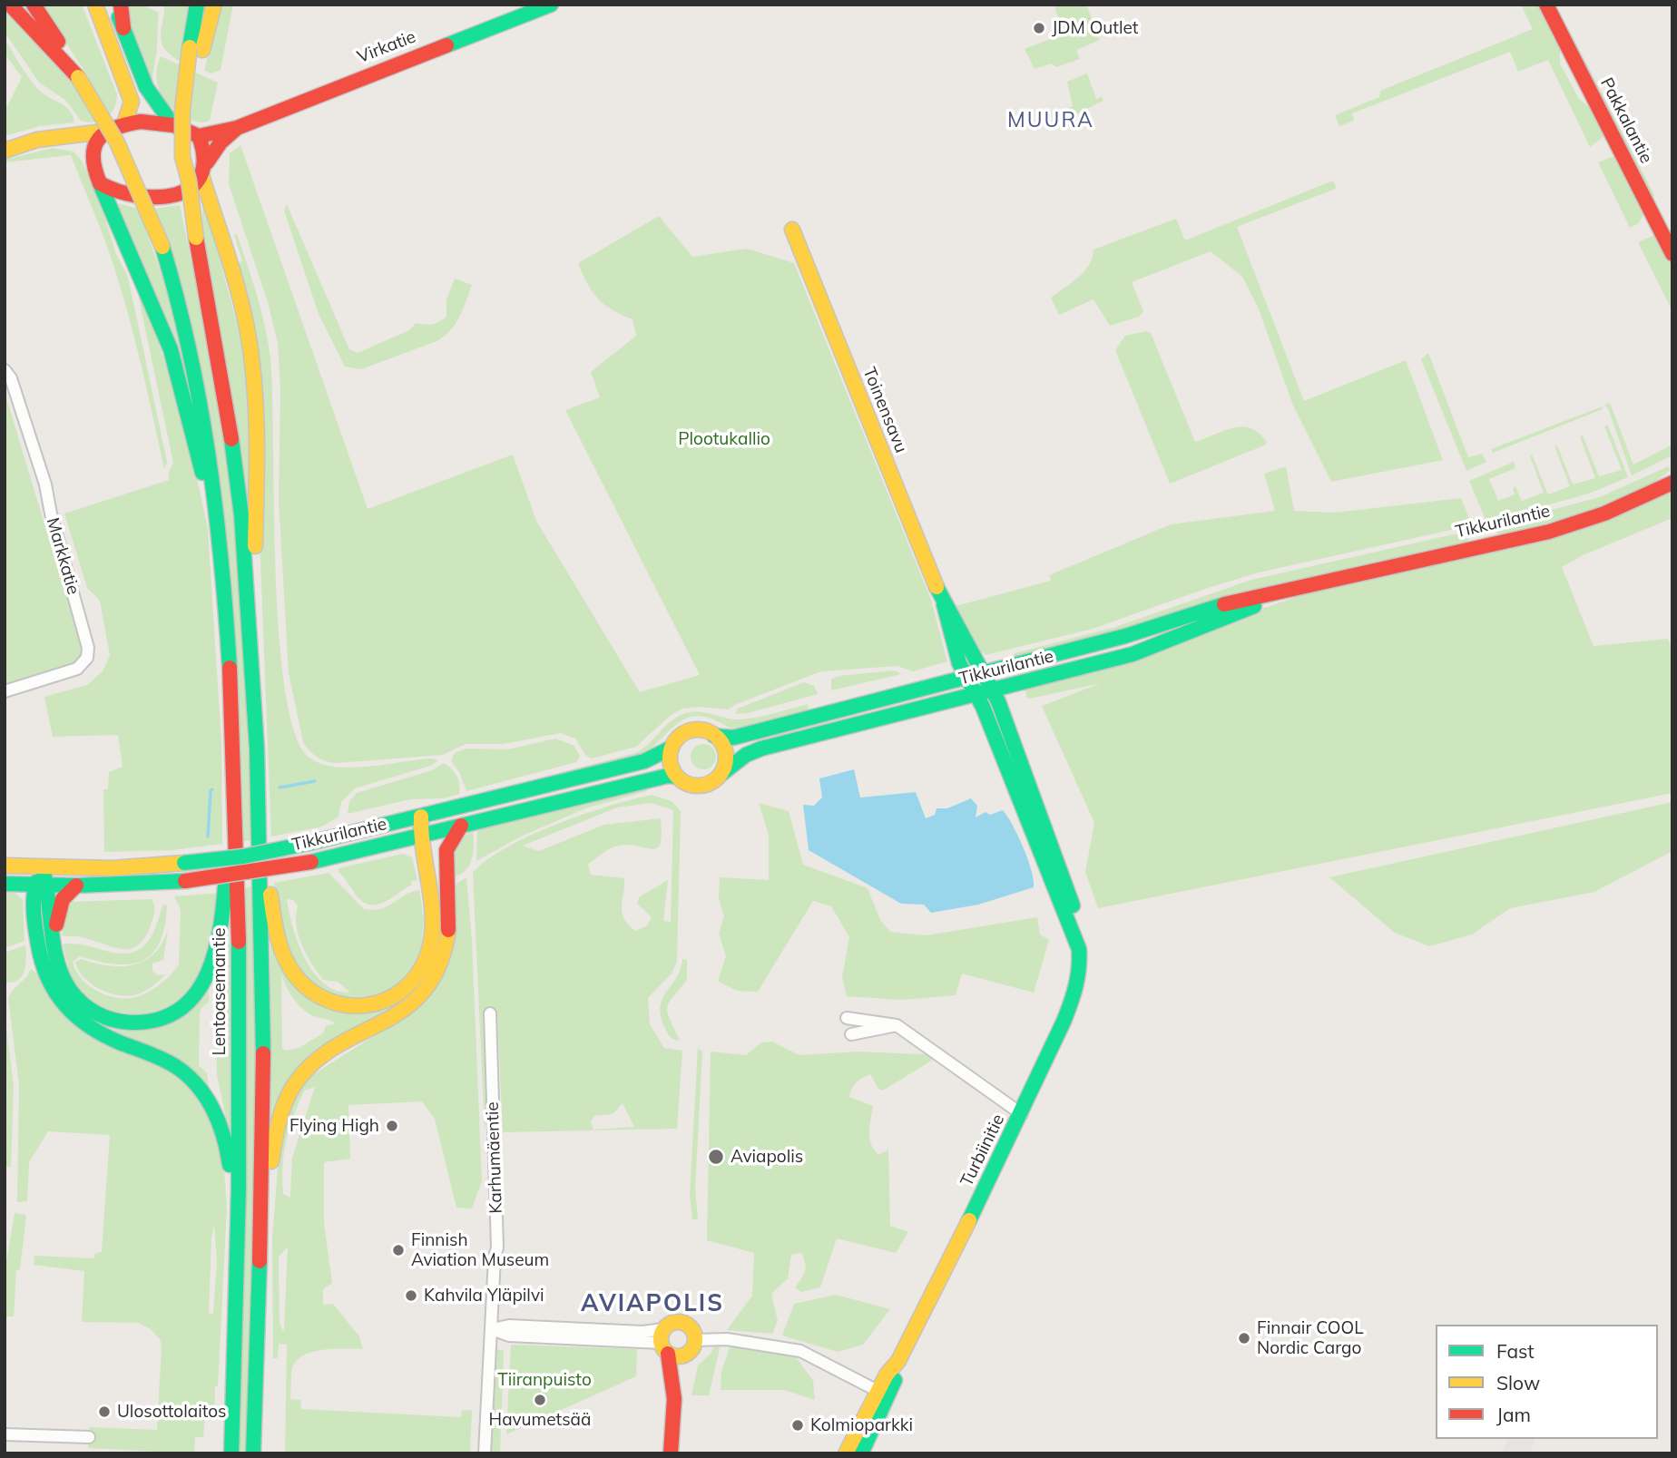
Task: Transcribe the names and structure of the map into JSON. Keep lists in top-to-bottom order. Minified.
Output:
{"streets":{"main road":["Virkatie","Pakkalantie","Toinensavu","Tikkurilantie","Lentoasemantie","Turbiinitie"],"street":["Markkatie","Karhumäentie"]},"crossings":[["Toinensavu","Tikkurilantie"],["Toinensavu","Turbiinitie"],["Tikkurilantie","Turbiinitie"]],"districts":["MUURA","AVIAPOLIS"],"parks":["Plootukallio","Tiiranpuisto"],"places":["JDM Outlet","Flying High","Aviapolis","Finnish Aviation Museum","Kahvila Yläpilvi","Finnair COOL Nordic Cargo","Havumetsää","Ulosottolaitos","Kolmioparkki"],"legend":["Fast","Slow","Jam"]}
